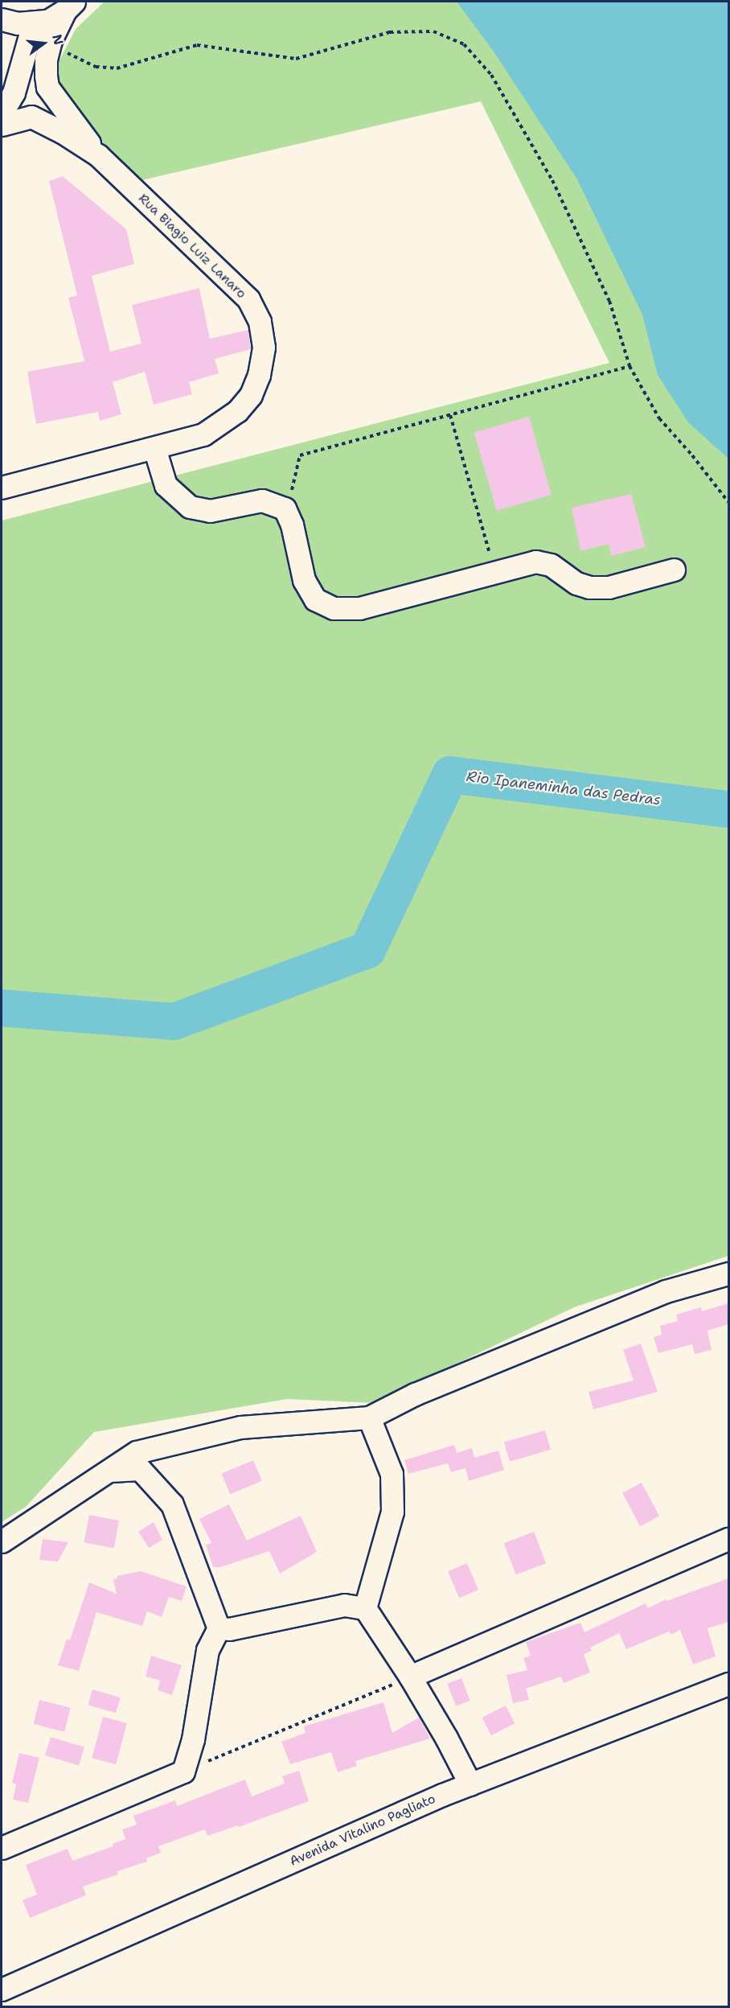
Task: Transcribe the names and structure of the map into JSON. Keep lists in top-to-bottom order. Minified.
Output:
{"streets":{"street":["Rua Biagio Luiz Lanaro","Avenida Vitalino Pagliato"]},"water":["Rio Ipaneminha das Pedras"],"north":"right"}
